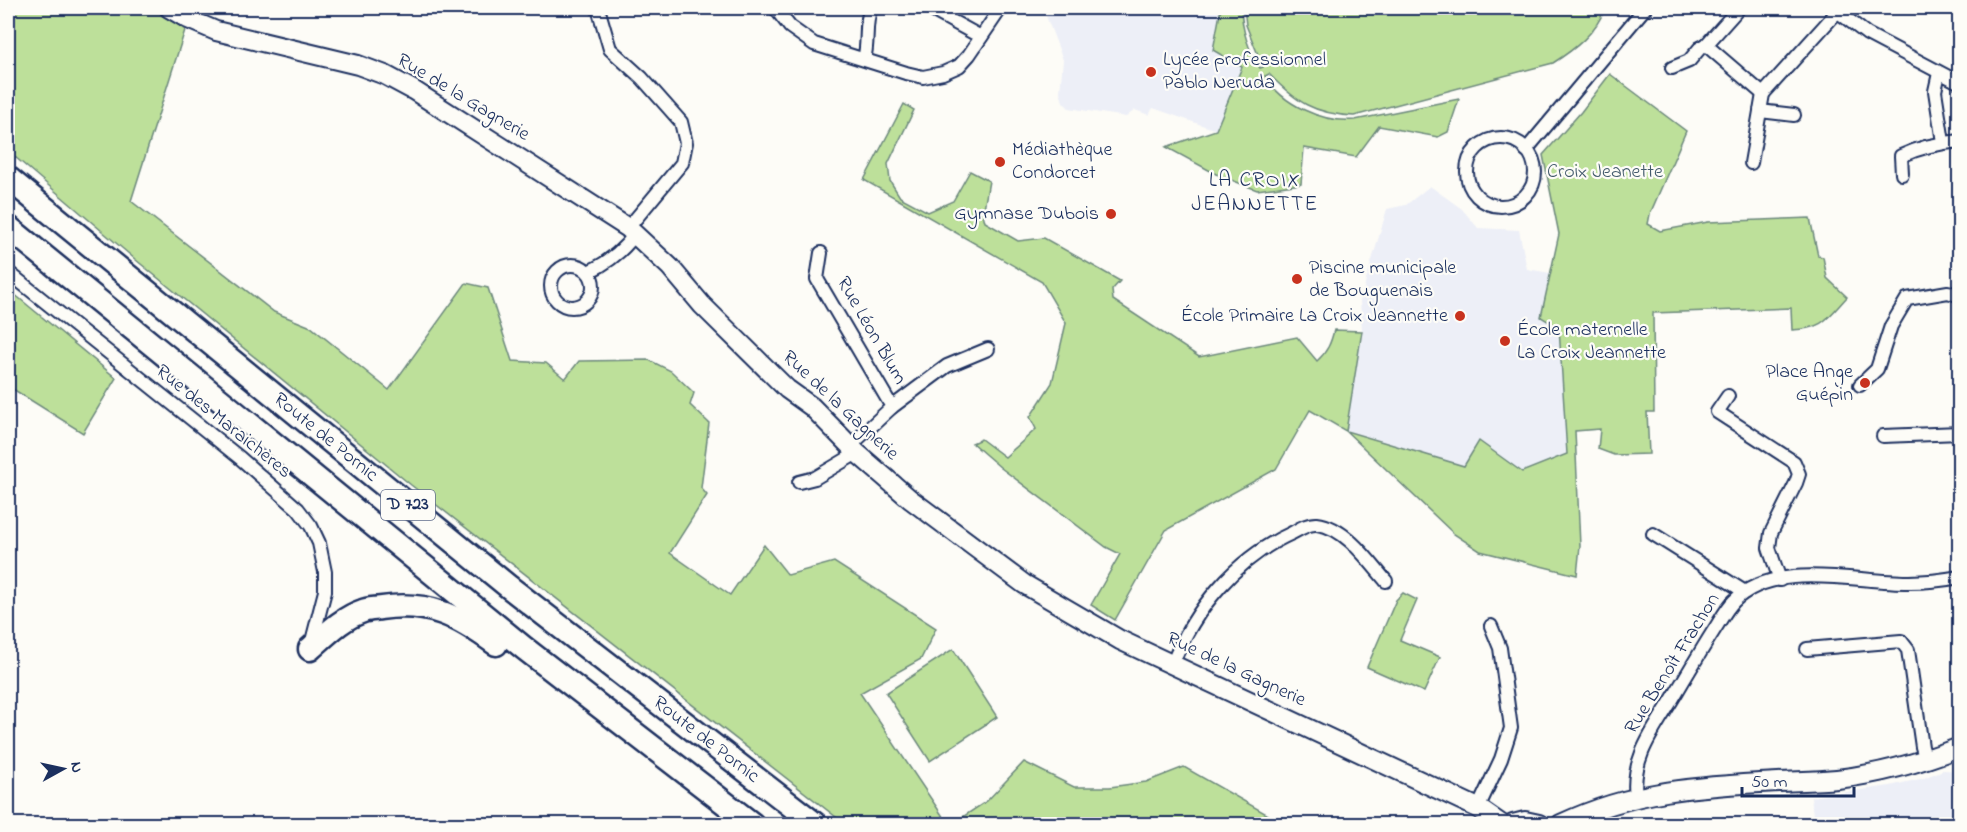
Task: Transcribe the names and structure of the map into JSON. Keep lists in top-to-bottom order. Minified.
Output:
{"streets":{"highway":["Route de Pornic","D 723"],"street":["Rue de la Gagnerie","Rue Léon Blum","Rue des Maraichères","Rue Benoît Frachon"]},"crossings":[["Rue de la Gagnerie","Rue Léon Blum"]],"districts":["LA CROIX JEANNETTE"],"parks":["Croix Jeanette"],"places":["Lycée professionnel Pablo Neruda","Médiathèque Condorcet","Gymnase Dubois","Piscine municipale de Bouguenais","École Primaire La Croix Jeannette","École maternelle La Croix Jeannette","Place Ange Guépin"],"scale_bar":"50 m","north":"right"}
